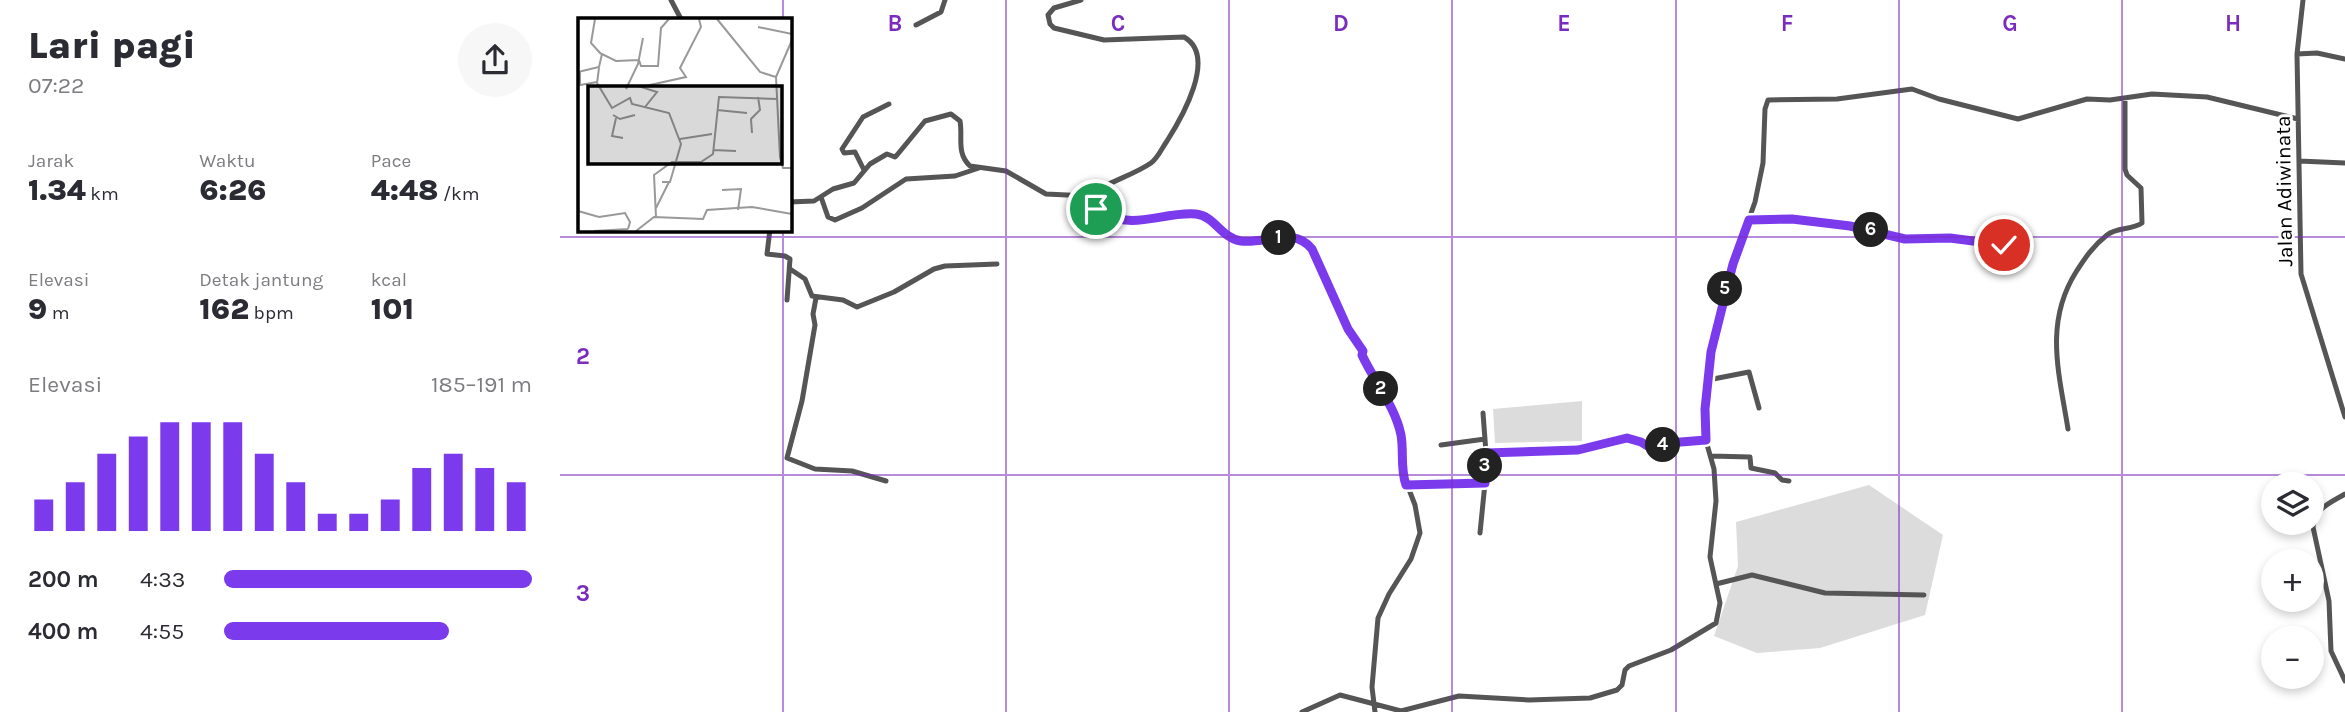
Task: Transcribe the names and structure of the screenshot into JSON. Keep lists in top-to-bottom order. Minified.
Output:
{"streets":{"street":["Jalan Adiwinata"]},"page":{"heading":["Lari pagi","07:22"],"stats":[["Jarak","1.34 km"],["Waktu","6:26"],["Pace","4:48 /km"],["Elevasi","9 m"],["Detak jantung","162 bpm"],["kcal","101"]],"pins":["6","1","5","2","4","3"],"chart":["Elevasi","185–191 m"],"map_buttons":["+","−"],"list":[{"name":"200 m","note":"4:33"},{"name":"400 m","note":"4:55"}]},"grid":{"columns":["B","C","D","E","F","G","H"],"rows":["2","3"]}}
